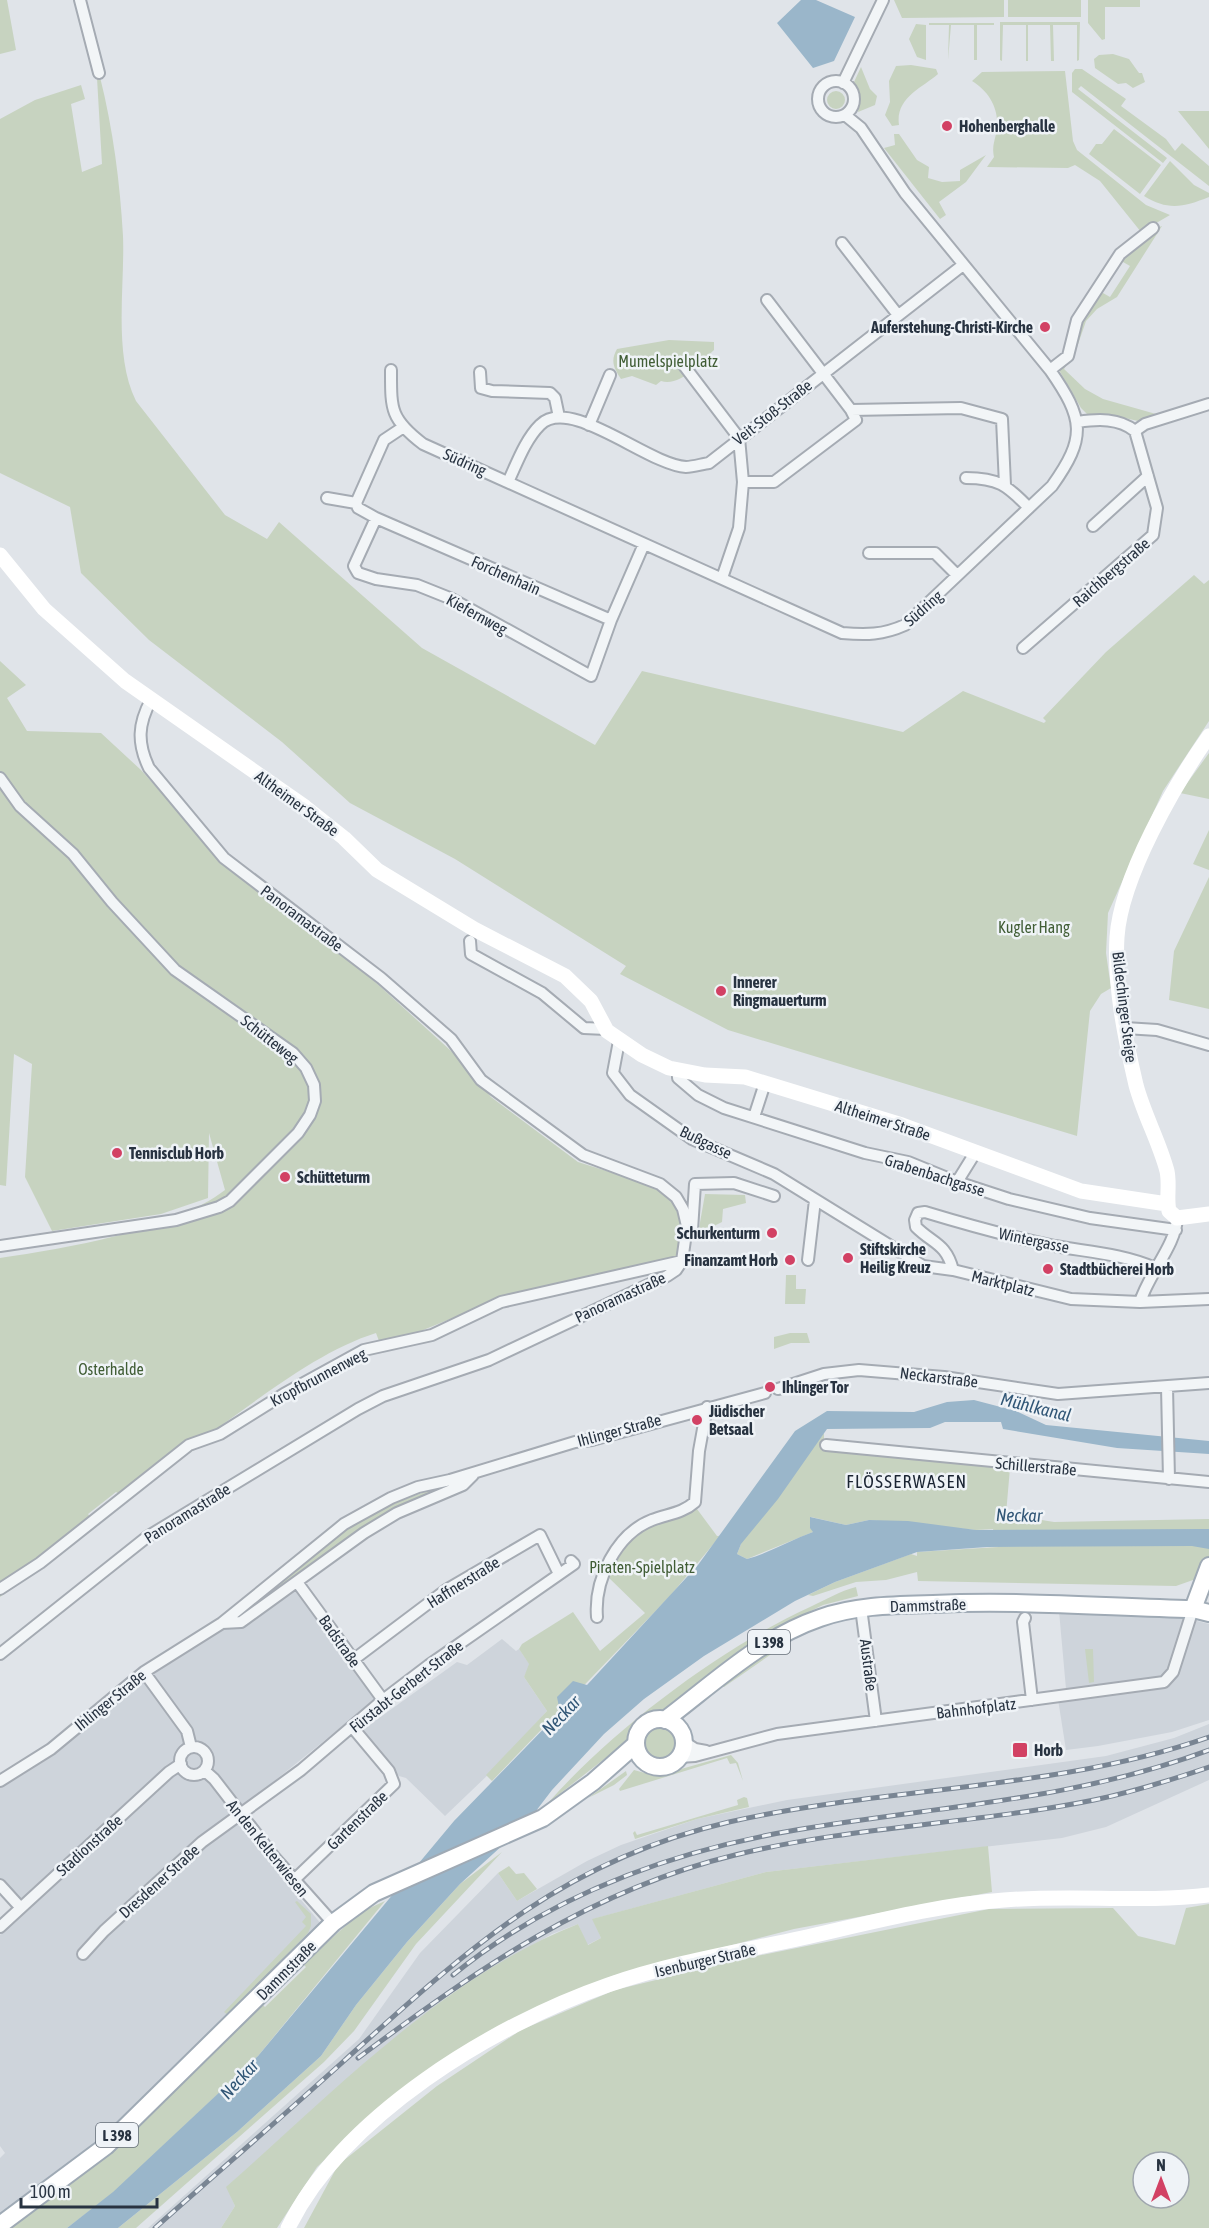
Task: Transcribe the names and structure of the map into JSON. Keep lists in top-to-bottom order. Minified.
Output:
{"streets":{"main road":["Dammstraße","L 398"],"street":["Veit-Stoß-Straße","Südring","Raichbergstraße","Forchenhain","Kiefernweg","Altheimer Straße","Panoramastraße","Bildechinger Steige","Schütteweg","Bußgasse","Grabenbachgasse","Wintergasse","Marktplatz","Kropfbrunnenweg","Neckarstraße","Ihlinger Straße","Schillerstraße","Haffnerstraße","Badstraße","Austraße","Fürstabt-Gerbert-Straße","Bahnhofplatz","Gartenstraße","Stadionstraße","An den Kelterwiesen","Dresdener Straße","Isenburger Straße"]},"crossings":[["Forchenhain","Kiefernweg"],["Altheimer Straße","Panoramastraße"],["Altheimer Straße","Bildechinger Steige"],["Altheimer Straße","Bußgasse"],["Altheimer Straße","Grabenbachgasse"],["Panoramastraße","Kropfbrunnenweg"],["Bußgasse","Marktplatz"],["Wintergasse","Marktplatz"],["Ihlinger Straße","Badstraße"],["Ihlinger Straße","An den Kelterwiesen"],["Haffnerstraße","Badstraße"],["Haffnerstraße","Fürstabt-Gerbert-Straße"],["Dammstraße","Austraße"],["Dammstraße","Bahnhofplatz"],["Dammstraße","An den Kelterwiesen"],["Badstraße","Fürstabt-Gerbert-Straße"],["Austraße","Bahnhofplatz"],["Fürstabt-Gerbert-Straße","Gartenstraße"],["Fürstabt-Gerbert-Straße","An den Kelterwiesen"],["Fürstabt-Gerbert-Straße","Dresdener Straße"],["Gartenstraße","An den Kelterwiesen"],["Stadionstraße","An den Kelterwiesen"],["An den Kelterwiesen","Dresdener Straße"]],"districts":["FLÖSSERWASEN"],"water":["Mühlkanal","Neckar"],"parks":["Mumelspielplatz","Kugler Hang","Osterhalde","Piraten-Spielplatz"],"places":{"other":["Hohenberghalle","Auferstehung-Christi-Kirche","Innerer Ringmauerturm","Tennisclub Horb","Schütteturm","Schurkenturm","Stiftskirche Heilig Kreuz","Finanzamt Horb","Stadtbücherei Horb","Ihlinger Tor","Jüdischer Betsaal"],"transit":["Horb"]},"scale_bar":"100 m","north":"top"}
